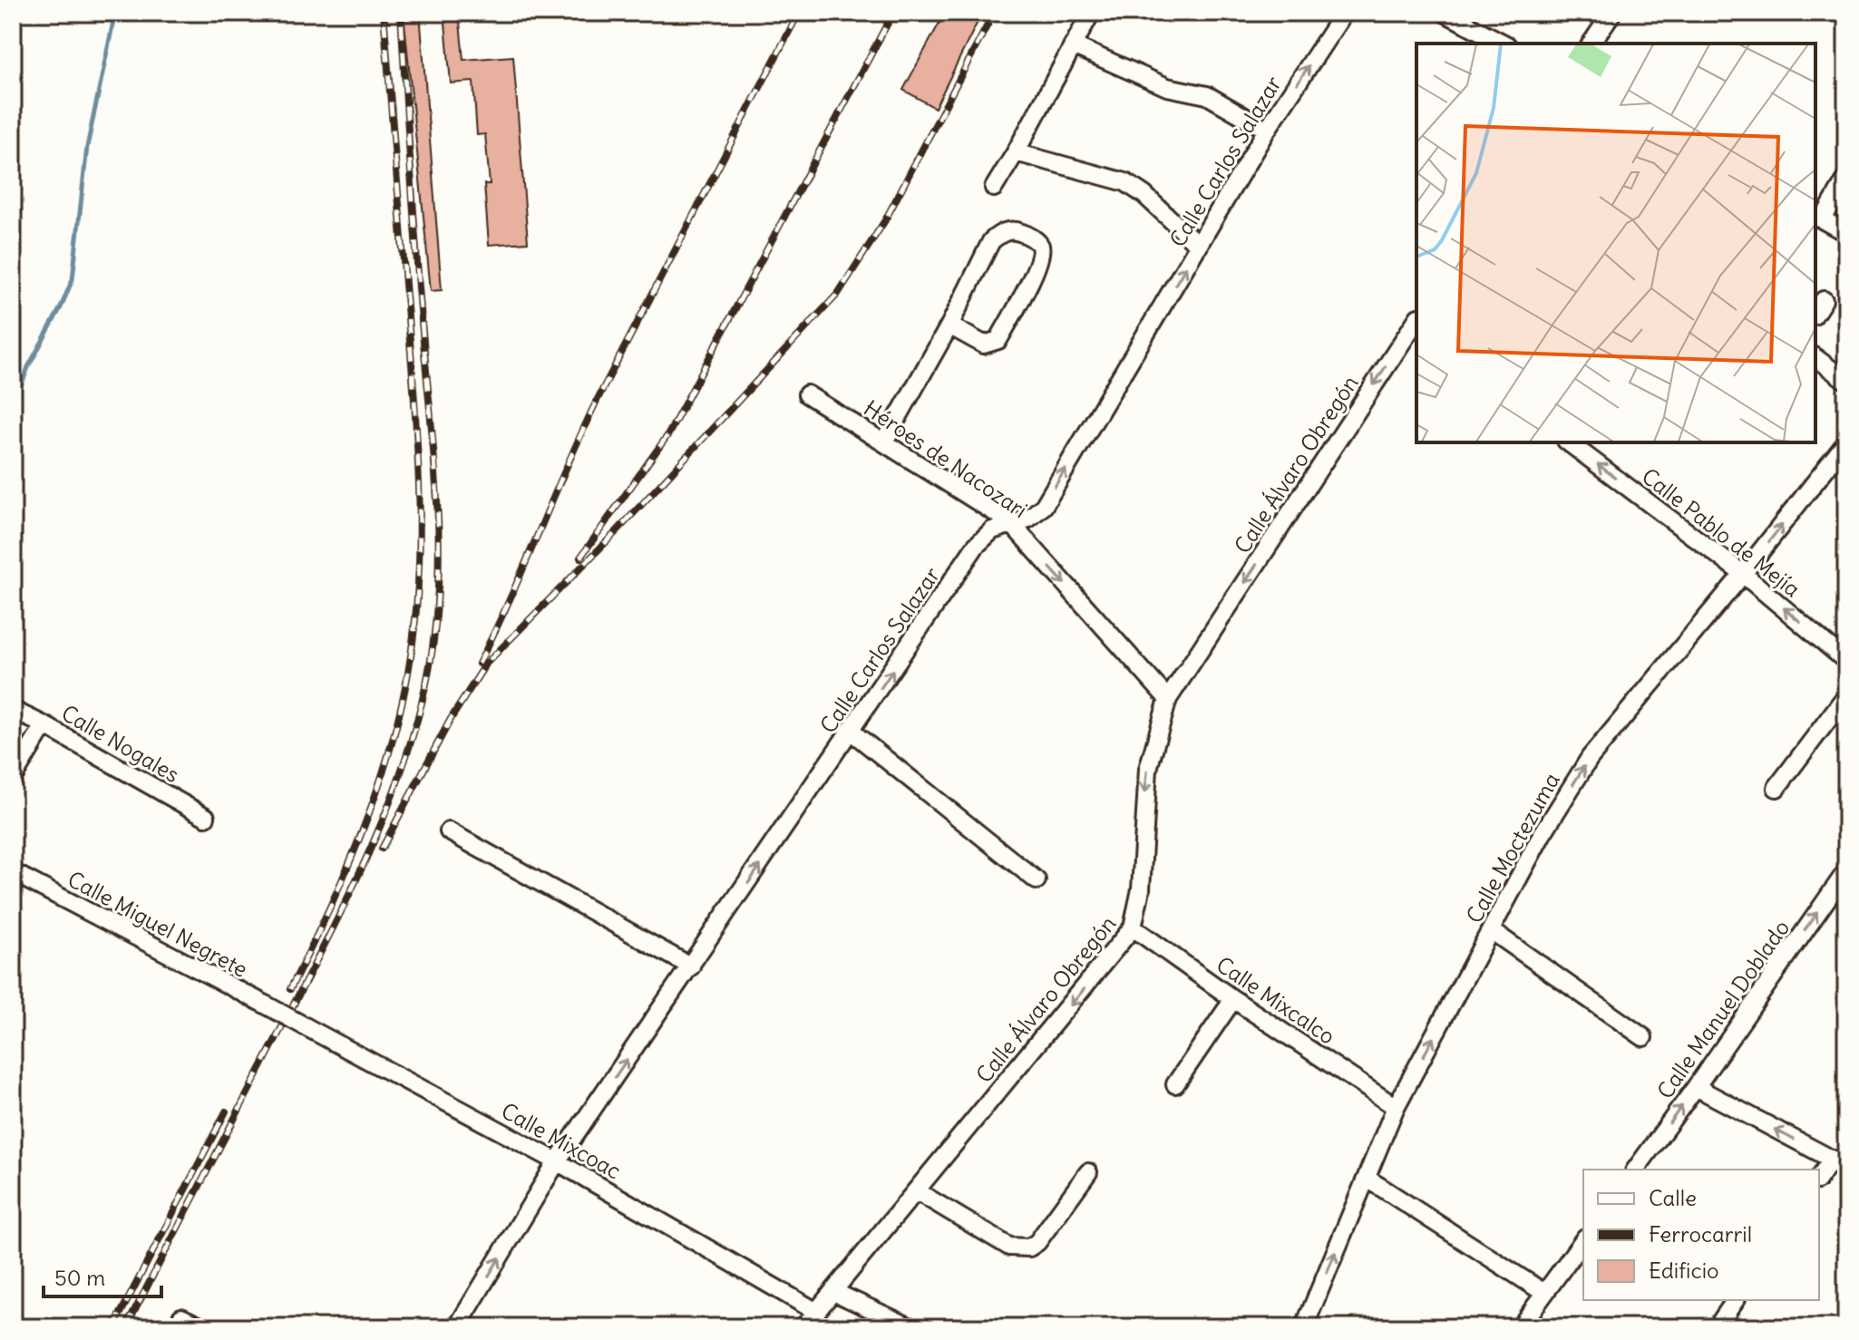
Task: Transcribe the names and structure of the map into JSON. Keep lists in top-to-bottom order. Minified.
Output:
{"streets":{"street":["Calle Carlos Salazar","Héroes de Nacozari","Calle Álvaro Obregón","Calle Pablo de Mejía","Calle Nogales","Calle Moctezuma","Calle Miguel Negrete","Calle Mixcalco","Calle Manuel Doblado","Calle Mixcoac"]},"crossings":[["Calle Carlos Salazar","Héroes de Nacozari"],["Calle Carlos Salazar","Calle Mixcoac"],["Héroes de Nacozari","Calle Álvaro Obregón"],["Calle Álvaro Obregón","Calle Mixcalco"],["Calle Álvaro Obregón","Calle Mixcoac"],["Calle Pablo de Mejía","Calle Moctezuma"],["Calle Moctezuma","Calle Mixcalco"],["Calle Miguel Negrete","Calle Mixcoac"]],"one_way":["Calle Carlos Salazar","Héroes de Nacozari","Calle Álvaro Obregón","Calle Pablo de Mejía","Calle Moctezuma","Calle Manuel Doblado"],"legend":["Calle","Ferrocarril","Edificio"],"scale_bar":"50 m"}
